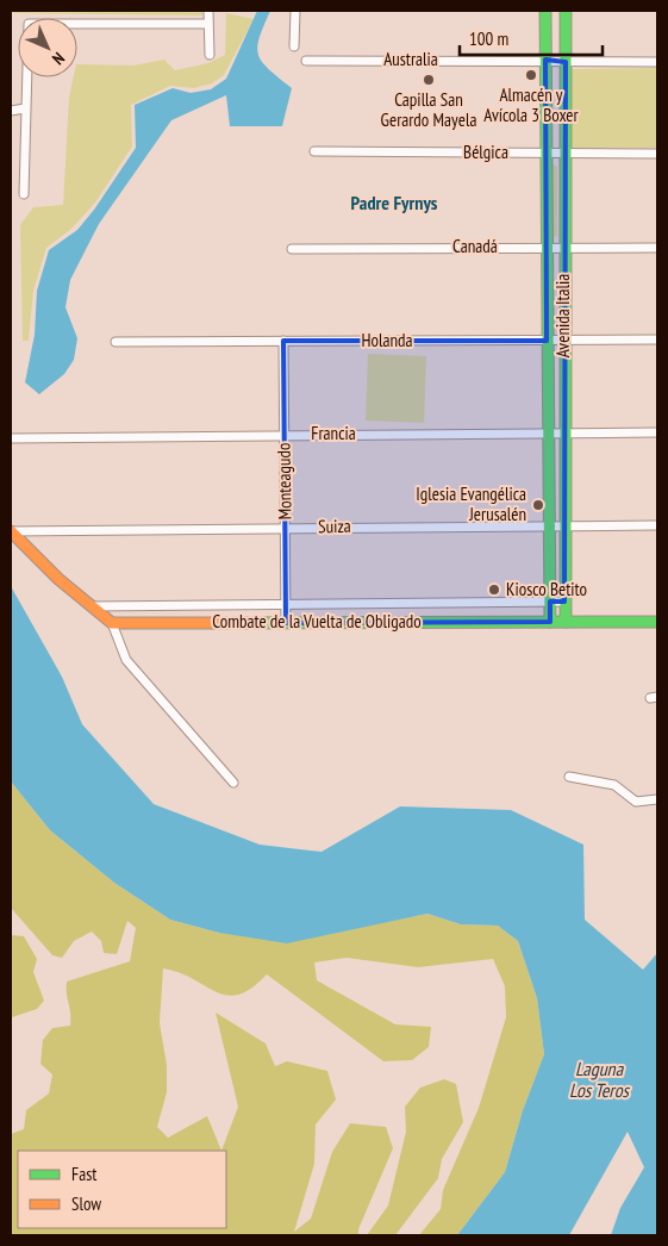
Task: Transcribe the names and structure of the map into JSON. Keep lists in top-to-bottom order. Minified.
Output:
{"streets":{"main road":["Avenida Italia","Combate de la Vuelta de Obligado"],"street":["Australia","Bélgica","Canadá","Holanda","Francia","Monteagudo","Suiza"]},"crossings":[["Australia","Avenida Italia"],["Bélgica","Avenida Italia"],["Canadá","Avenida Italia"],["Avenida Italia","Holanda"],["Avenida Italia","Francia"],["Avenida Italia","Suiza"],["Avenida Italia","Combate de la Vuelta de Obligado"],["Holanda","Monteagudo"],["Francia","Monteagudo"],["Monteagudo","Suiza"],["Monteagudo","Combate de la Vuelta de Obligado"]],"districts":["Padre Fyrnys"],"water":["Laguna Los Teros"],"places":["Almacén y Avícola 3 Boxer","Capilla San Gerardo Mayela","Iglesia Evangélica Jerusalén","Kiosco Betito"],"legend":["Fast","Slow"],"scale_bar":"100 m","north":"bottom right"}
